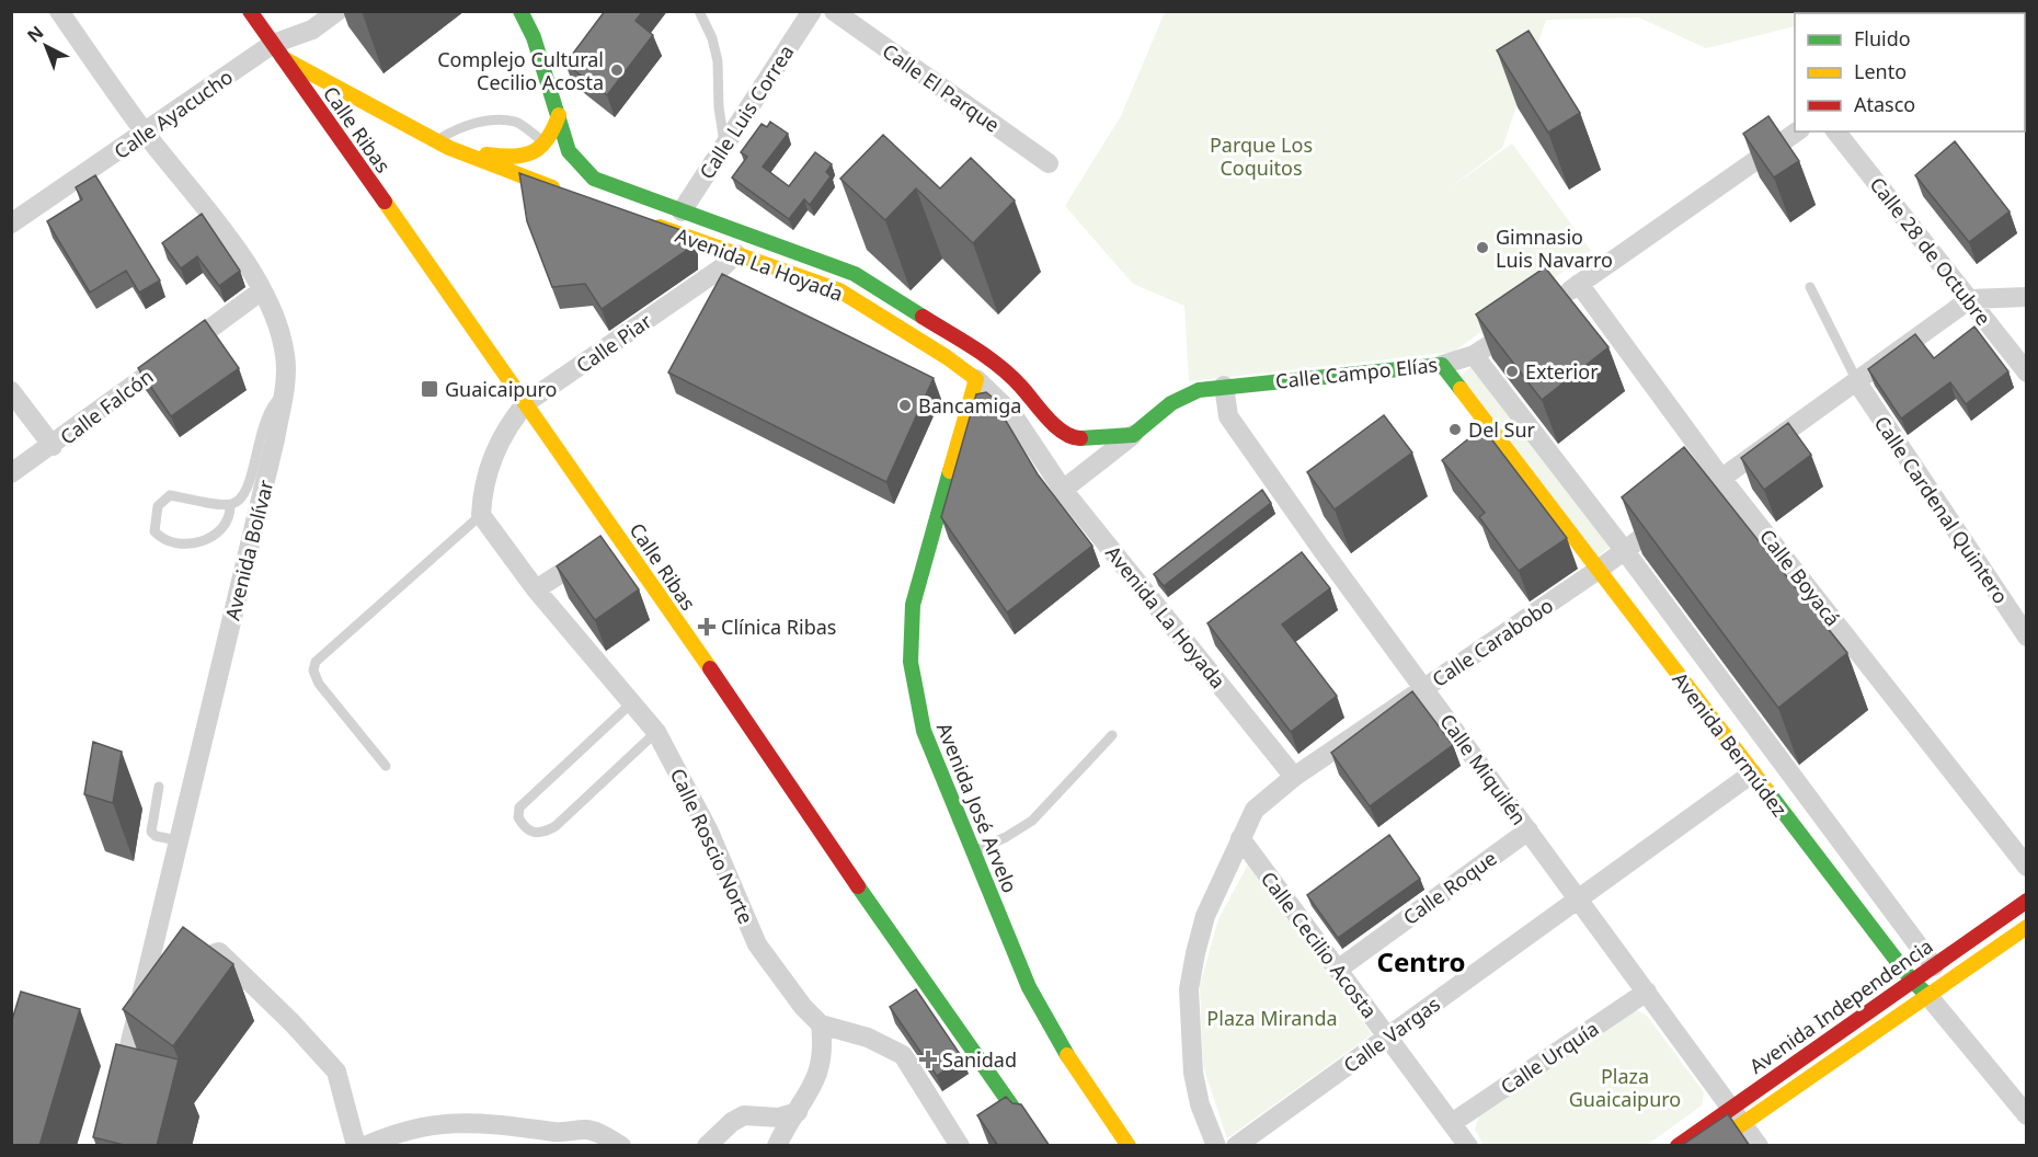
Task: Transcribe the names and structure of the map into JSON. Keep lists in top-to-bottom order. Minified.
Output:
{"streets":{"street":["Calle El Parque","Calle Luis Correa","Calle Ayacucho","Calle Ribas","Calle 28 de Octubre","Avenida La Hoyada","Calle Piar","Calle Campo Elías","Calle Falcón","Calle Cardenal Quintero","Avenida Bolívar","Calle Boyacá","Calle Carabobo","Avenida Bermúdez","Calle Miquilén","Avenida José Arvelo","Calle Roscio Norte","Calle Roque","Calle Cecilio Acosta","Avenida Independencia","Calle Vargas","Calle Urquía"]},"crossings":[["Calle Luis Correa","Avenida La Hoyada"],["Calle Ayacucho","Calle Ribas"],["Calle Ayacucho","Avenida Bolívar"],["Calle Ribas","Calle Piar"],["Calle 28 de Octubre","Calle Carabobo"],["Avenida La Hoyada","Calle Piar"],["Avenida La Hoyada","Calle Campo Elías"],["Avenida La Hoyada","Calle Carabobo"],["Avenida La Hoyada","Avenida José Arvelo"],["Calle Piar","Calle Roscio Norte"],["Calle Campo Elías","Avenida Bermúdez"],["Calle Campo Elías","Calle Miquilén"],["Calle Falcón","Avenida Bolívar"],["Calle Cardenal Quintero","Calle Carabobo"],["Calle Boyacá","Calle Carabobo"],["Calle Carabobo","Avenida Bermúdez"],["Calle Carabobo","Calle Miquilén"],["Calle Carabobo","Calle Cecilio Acosta"],["Avenida Bermúdez","Avenida Independencia"],["Avenida Bermúdez","Calle Vargas"],["Calle Miquilén","Calle Roque"],["Calle Miquilén","Avenida Independencia"],["Calle Miquilén","Calle Vargas"],["Calle Miquilén","Calle Urquía"],["Calle Roque","Calle Cecilio Acosta"],["Calle Cecilio Acosta","Calle Vargas"],["Calle Cecilio Acosta","Calle Urquía"]],"districts":["Centro"],"parks":["Parque Los Coquitos","Plaza Miranda","Plaza Guaicaipuro"],"places":{"other":["Complejo Cultural Cecilio Acosta","Gimnasio Luis Navarro","Exterior","Bancamiga","Del Sur"],"transit":["Guaicaipuro"],"health":["Clínica Ribas","Sanidad"]},"legend":["Fluido","Lento","Atasco"],"north":"top left"}
